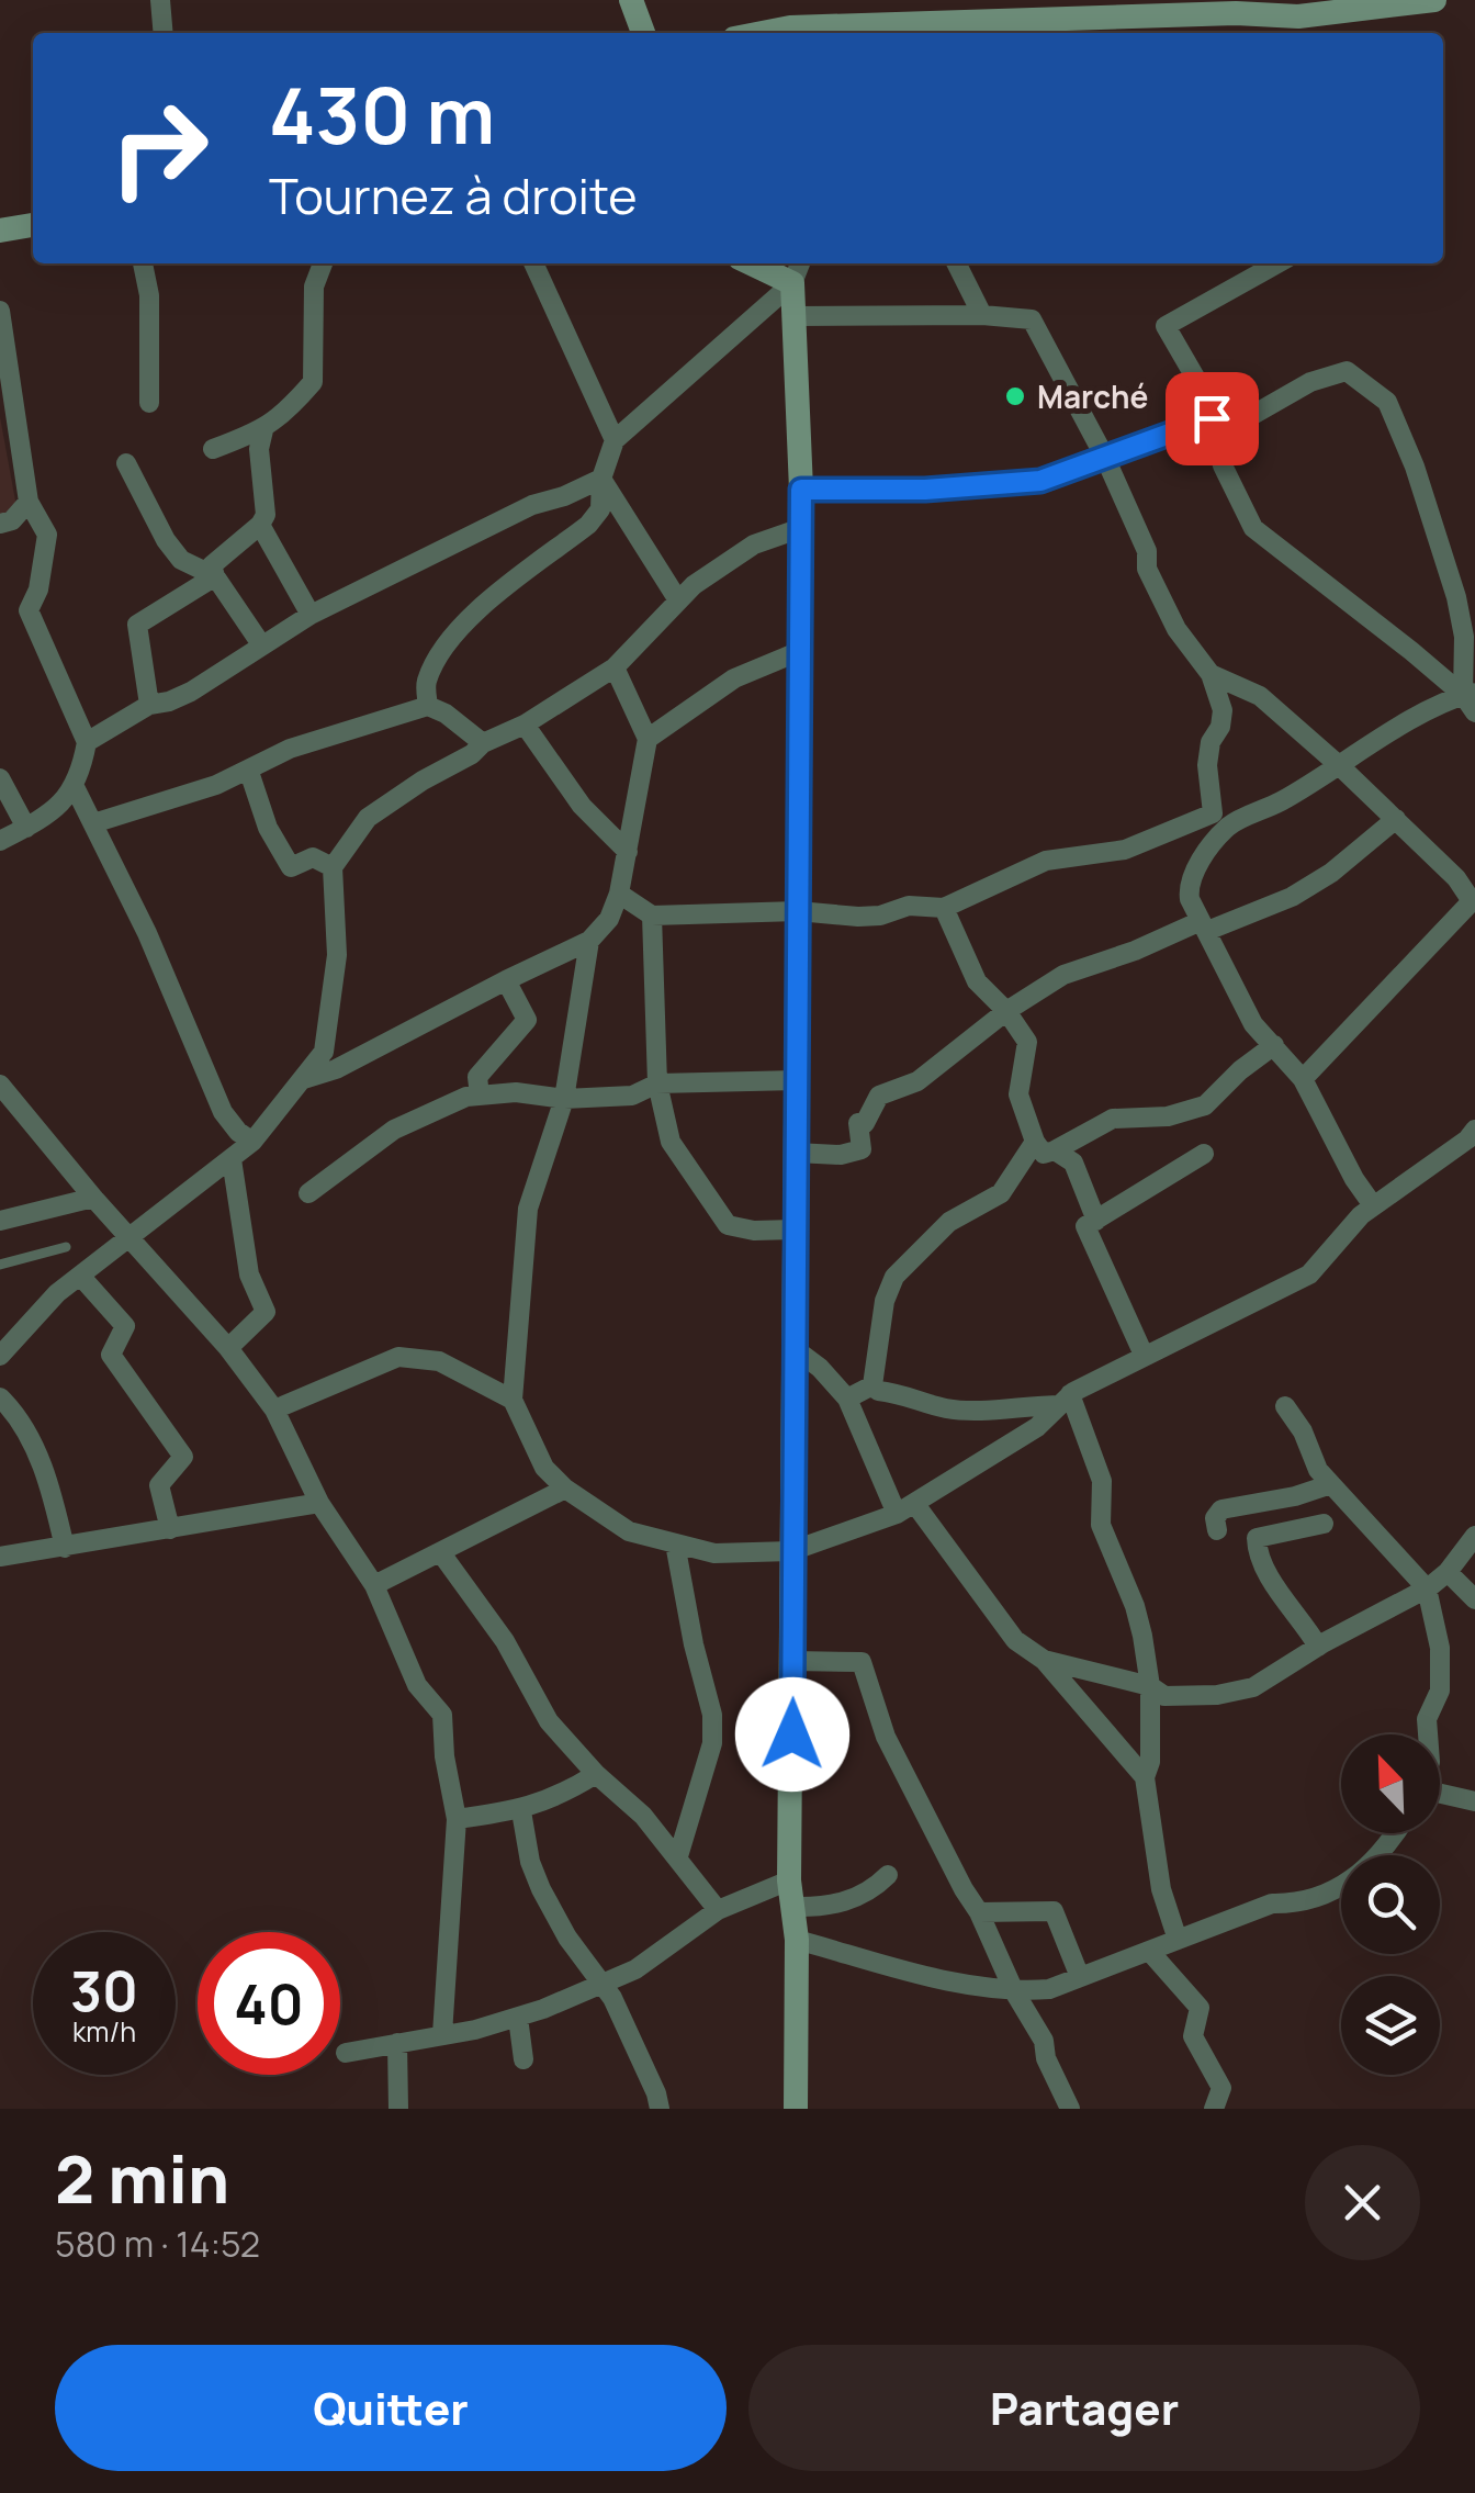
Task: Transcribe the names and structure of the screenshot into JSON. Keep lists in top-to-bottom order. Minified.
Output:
{"places":["Marché"],"north":"top left","page":{"turn":["430 m","Tournez à droite"],"speed":"30 km/h","limit":"40","heading":["2 min","580 m · 14:52"],"buttons":["Quitter","Partager"]}}
